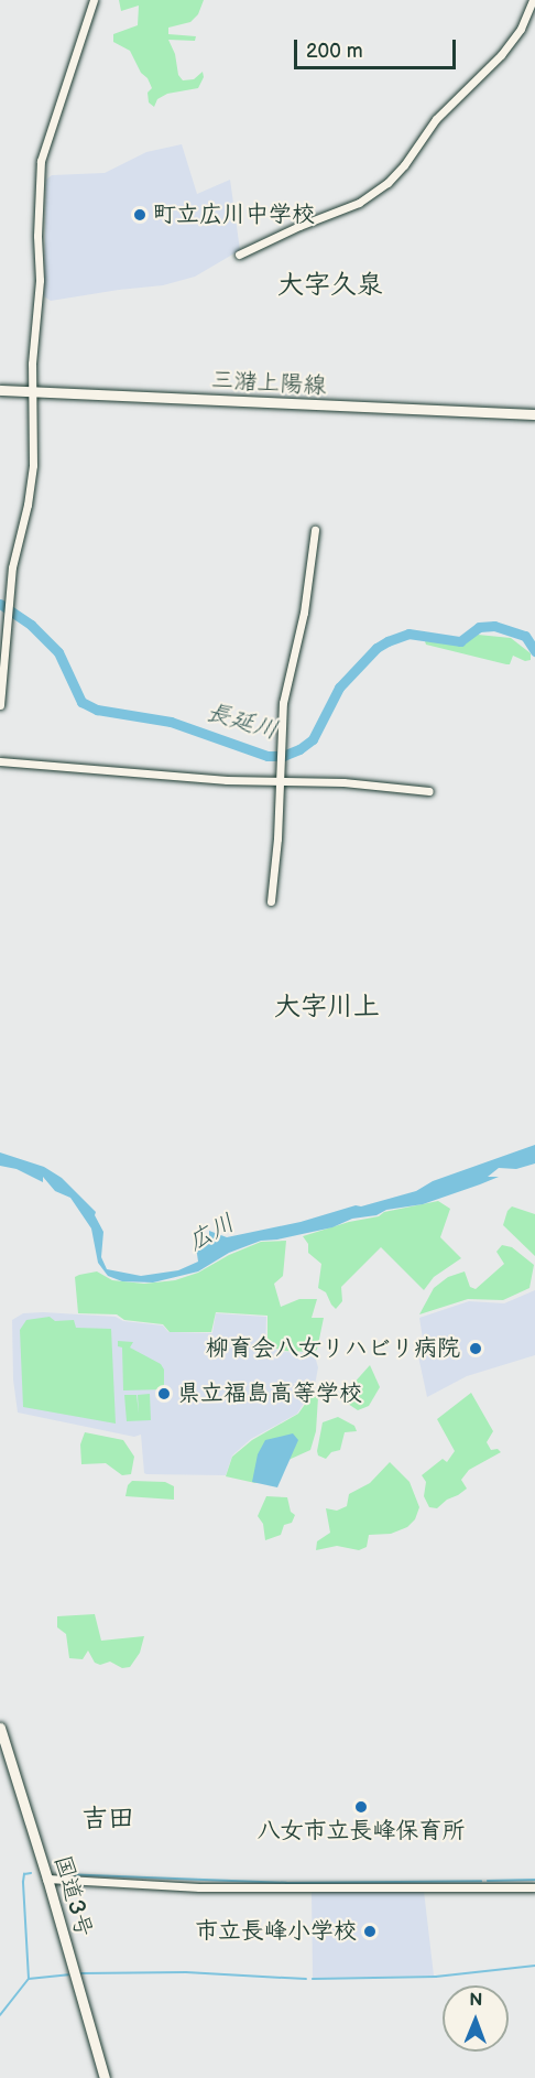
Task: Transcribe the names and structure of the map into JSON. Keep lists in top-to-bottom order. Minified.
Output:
{"streets":{"main road":["三潴上陽線","国道3号"]},"districts":["大字久泉","大字川上","吉田"],"water":["長延川","広川"],"places":["町立広川中学校","柳育会八女リハビリ病院","県立福島高等学校","八女市立長峰保育所","市立長峰小学校"],"scale_bar":"200 m","north":"top"}
